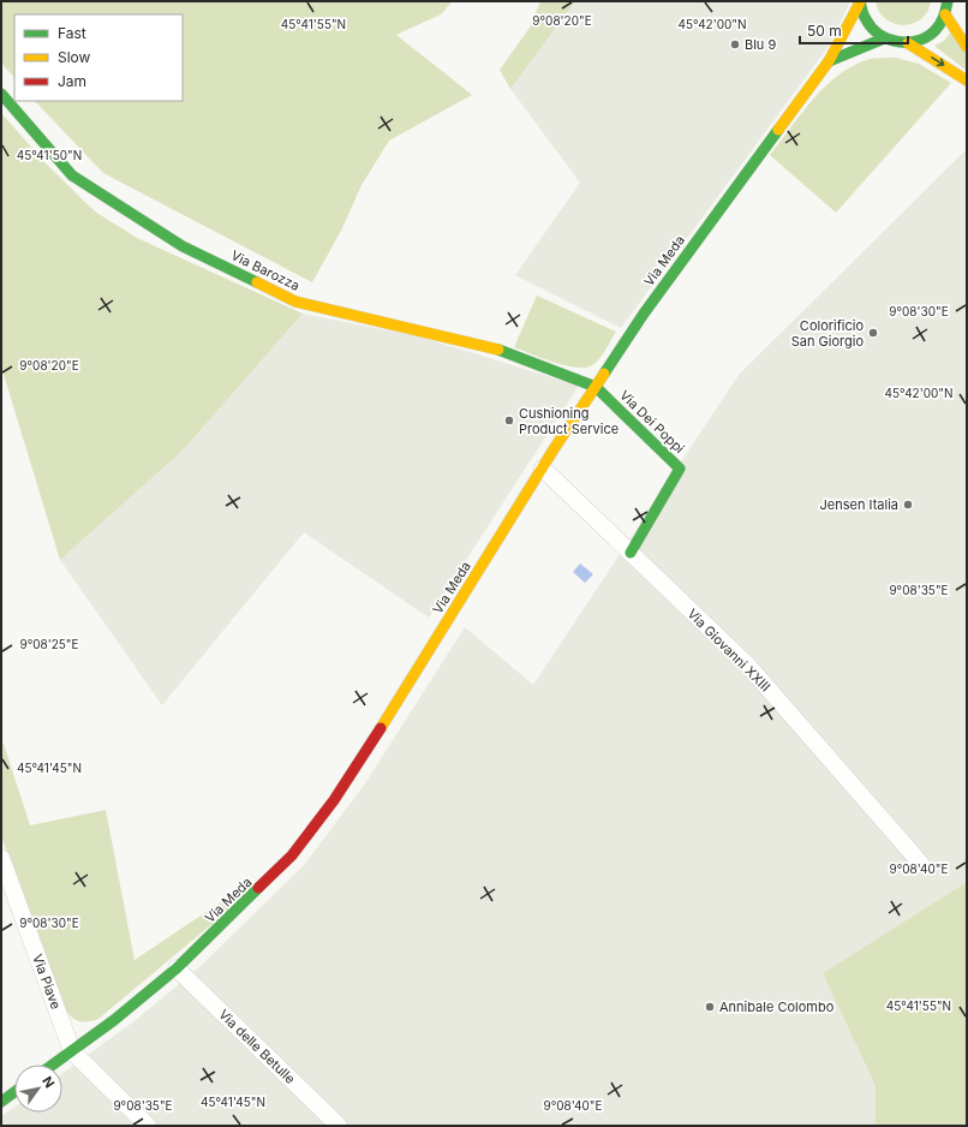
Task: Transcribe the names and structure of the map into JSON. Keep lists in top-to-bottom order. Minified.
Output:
{"streets":{"street":["Via Meda","Via Barozza","Via Dei Poppi","Via Giovanni XXIII","Via Piave","Via delle Betulle"]},"crossings":[["Via Meda","Via Barozza"],["Via Meda","Via Dei Poppi"],["Via Meda","Via Giovanni XXIII"],["Via Meda","Via Piave"],["Via Meda","Via delle Betulle"],["Via Barozza","Via Dei Poppi"],["Via Dei Poppi","Via Giovanni XXIII"]],"places":["Blu 9","Colorificio San Giorgio","Cushioning Product Service","Jensen Italia","Annibale Colombo"],"legend":["Fast","Slow","Jam"],"scale_bar":"50 m","north":"top right","coordinates":["9°08'20\"E","45°42'00\"N","45°41'55\"N","45°41'50\"N","9°08'30\"E","9°08'35\"E","9°08'25\"E","45°41'45\"N","9°08'40\"E"]}
